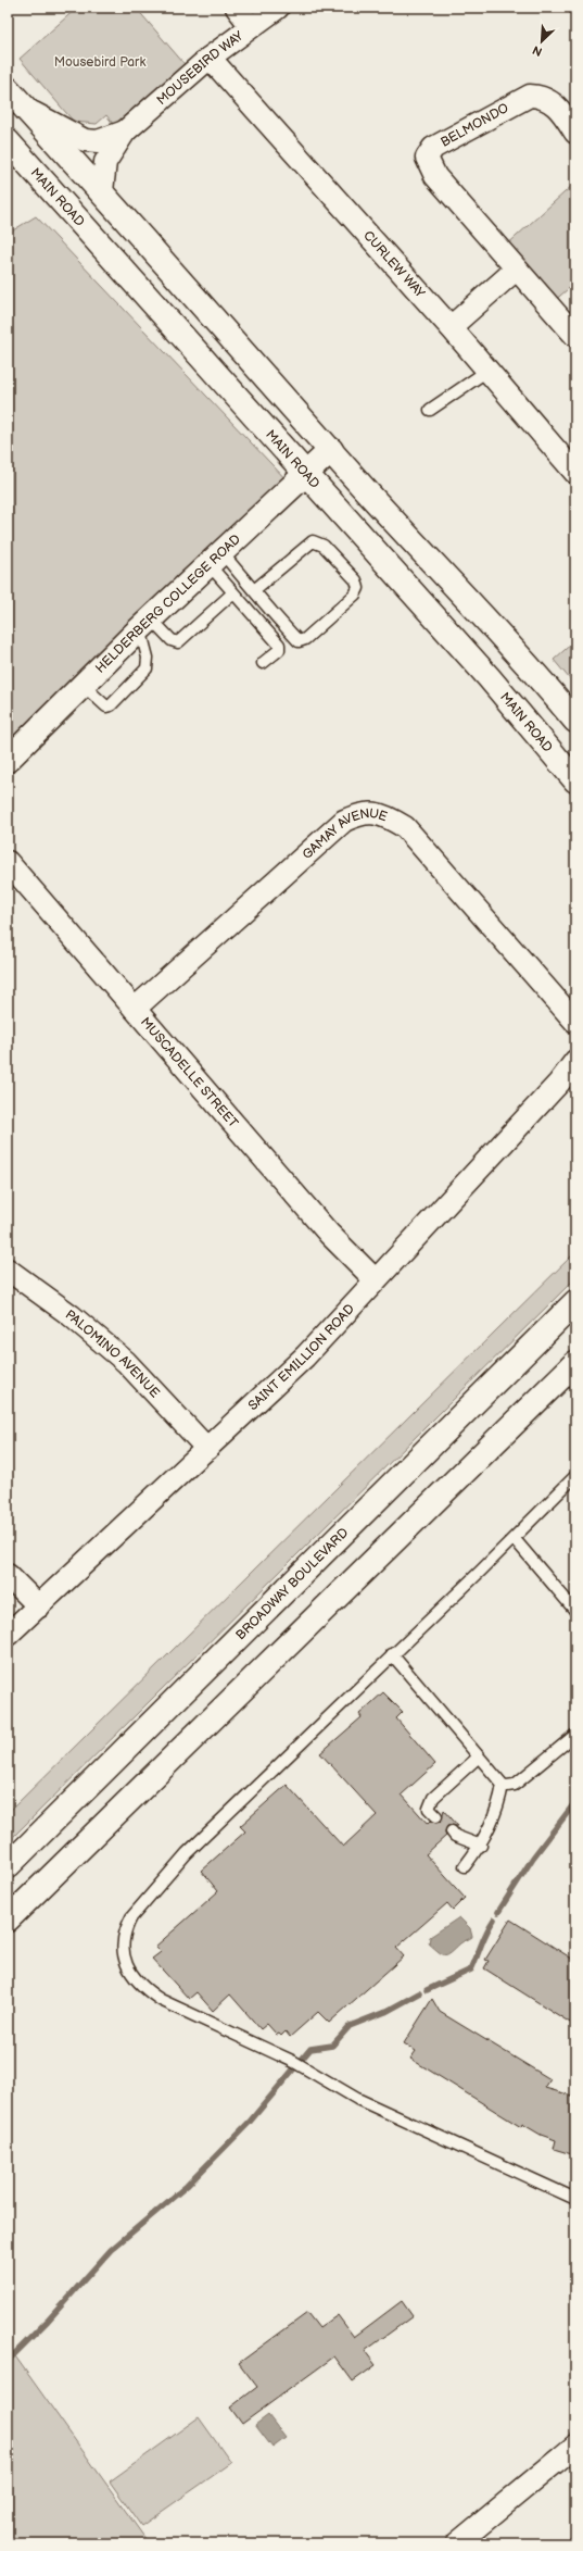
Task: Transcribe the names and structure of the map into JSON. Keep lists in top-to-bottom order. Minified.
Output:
{"streets":{"main road":["MAIN ROAD","HELDERBERG COLLEGE ROAD","BROADWAY BOULEVARD"],"street":["MOUSEBIRD WAY","BELMONDO","CURLEW WAY","GAMAY AVENUE","MUSCADELLE STREET","PALOMINO AVENUE","SAINT EMILLION ROAD"]},"crossings":[["MOUSEBIRD WAY","CURLEW WAY"],["MAIN ROAD","HELDERBERG COLLEGE ROAD"],["GAMAY AVENUE","MUSCADELLE STREET"],["MUSCADELLE STREET","SAINT EMILLION ROAD"],["PALOMINO AVENUE","SAINT EMILLION ROAD"]],"parks":["Mousebird Park"],"north":"bottom left"}
